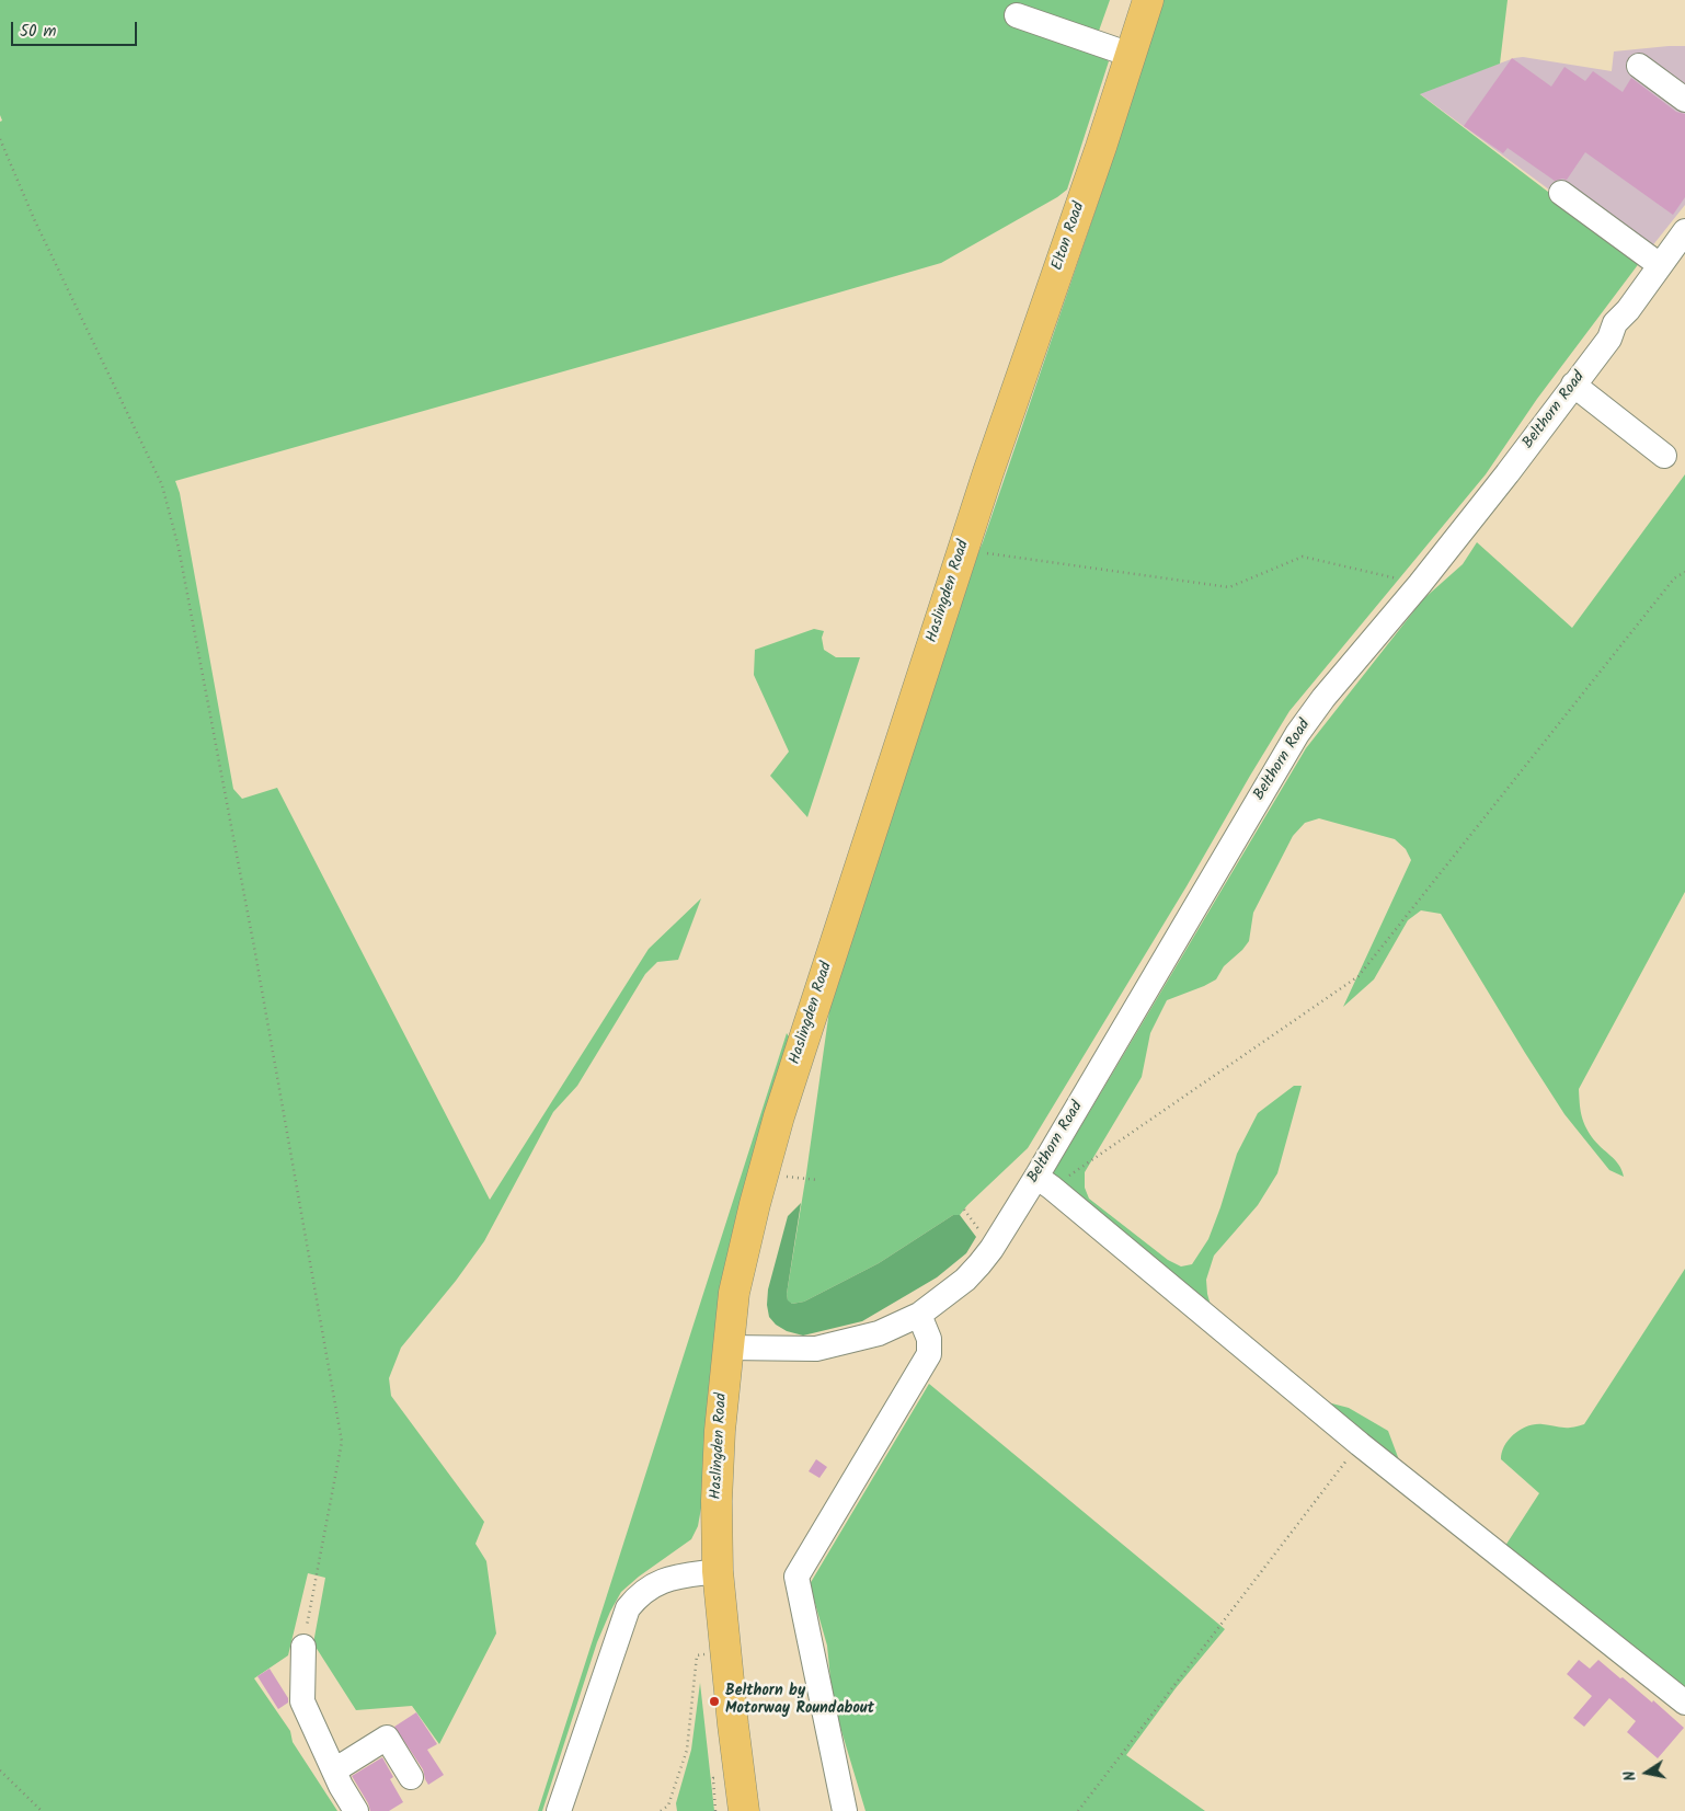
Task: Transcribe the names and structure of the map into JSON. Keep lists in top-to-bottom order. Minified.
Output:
{"streets":{"main road":["Elton Road","Haslingden Road"],"street":["Belthorn Road"]},"crossings":[["Elton Road","Haslingden Road"],["Belthorn Road","Haslingden Road"]],"places":["Belthorn by Motorway Roundabout"],"scale_bar":"50 m","north":"left"}
